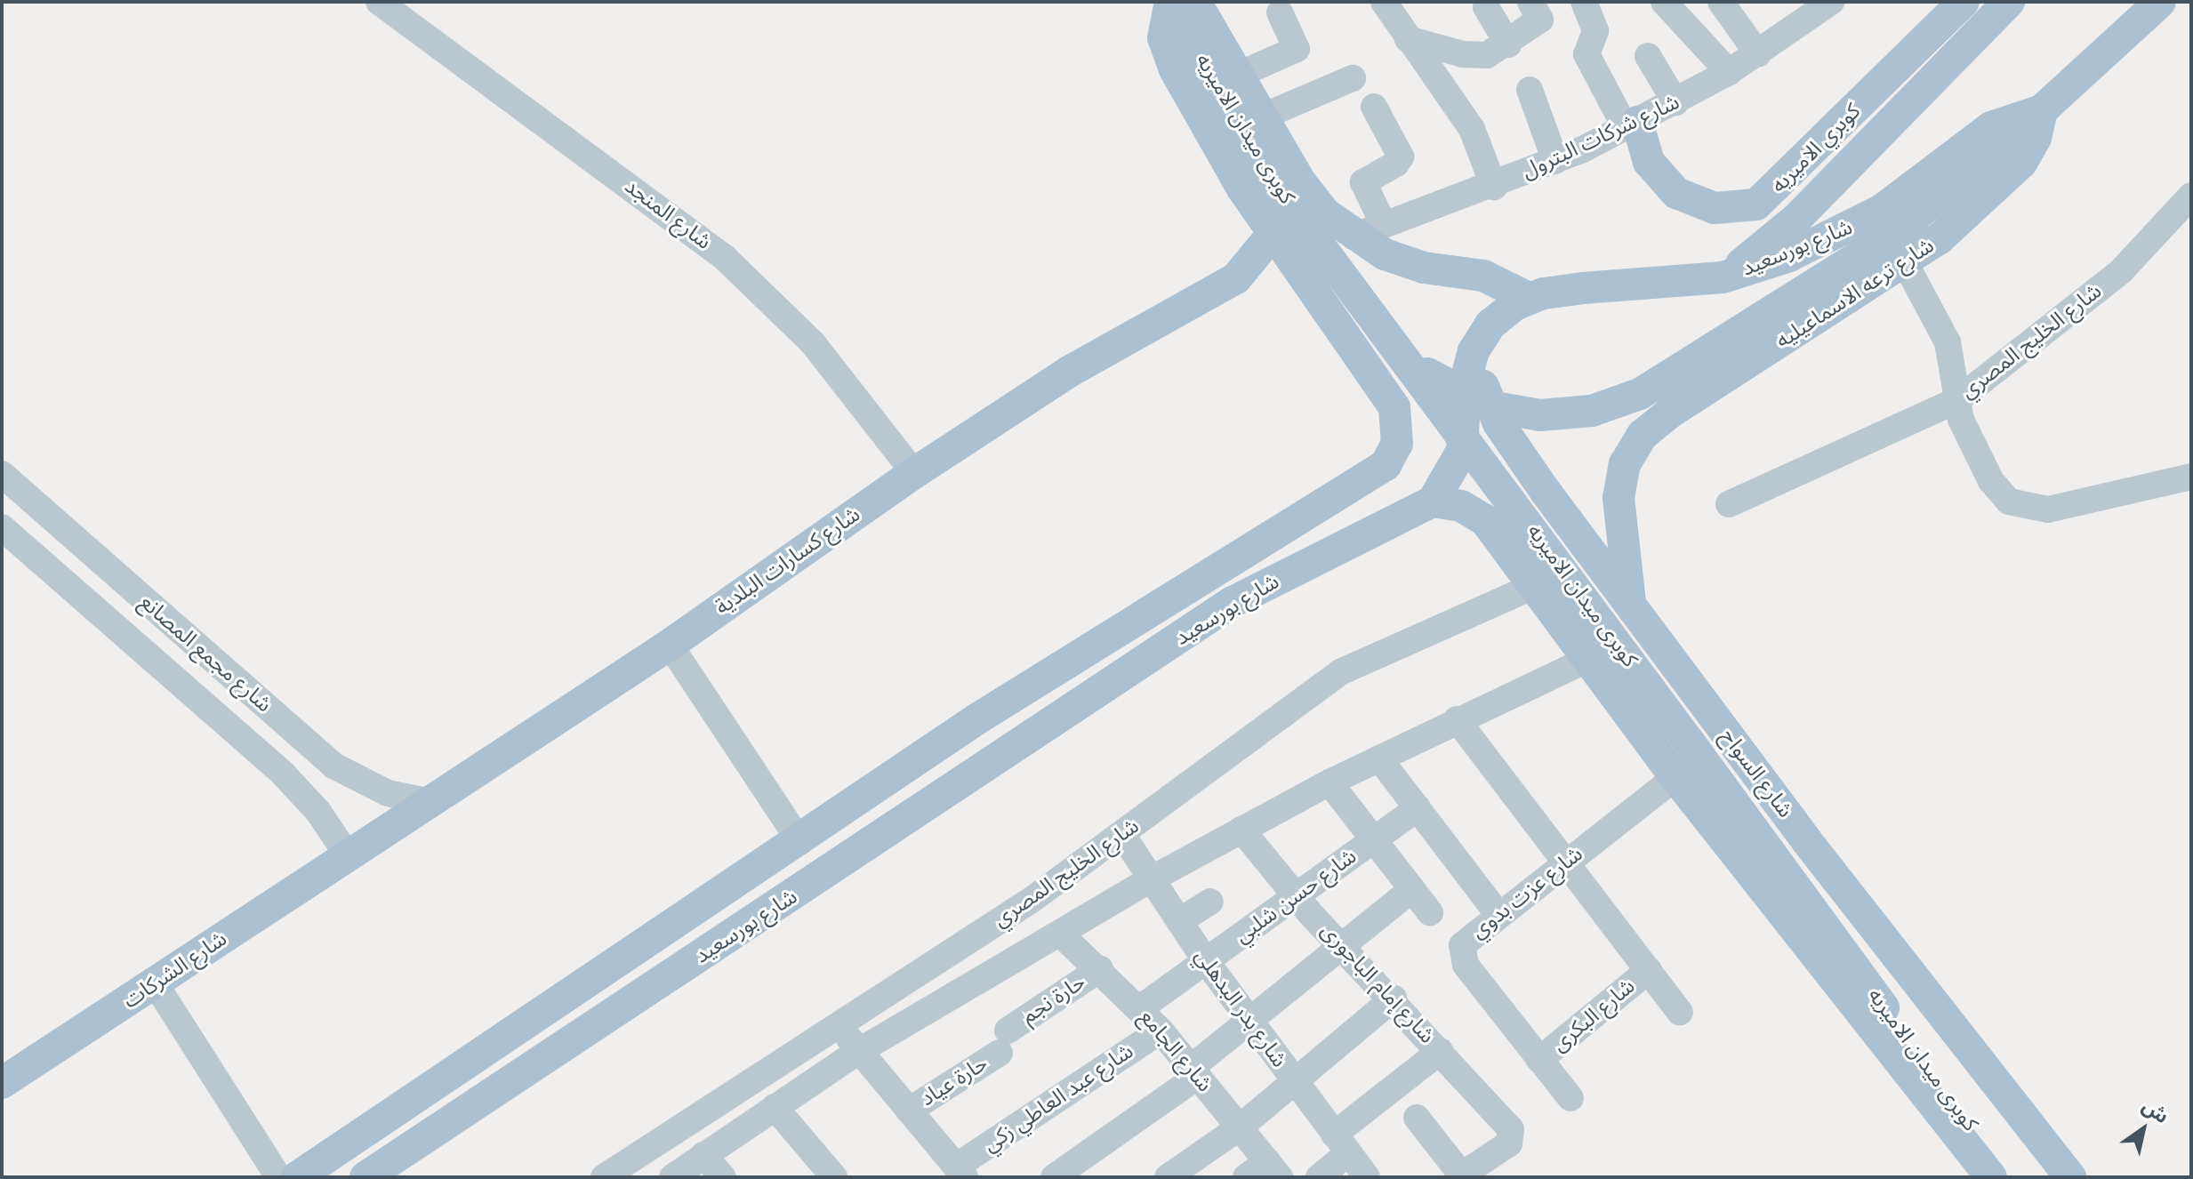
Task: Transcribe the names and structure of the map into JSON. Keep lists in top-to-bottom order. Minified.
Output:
{"streets":{"main road":["كوبرى ميدان الاميريه","كوبري الاميريه","شارع بورسعيد","شارع ترعه الاسماعيليه","شارع كسارات البلدية","شارع السواح","شارع الشركات"],"street":["شارع شركات البترول","شارع المنجد","شارع الخليج المصري","شارع مجمع المصانع","شارع عزت بدوي","شارع حسن شلبي","شارع إمام الباجورى","حارة نجم","شارع بدر البدهلي","شارع البكرى","شارع الجامع","حارة عياد","شارع عبد العاطي زكي"]},"crossings":[["شارع شركات البترول","كوبري الاميريه"],["كوبري الاميريه","شارع بورسعيد"],["شارع المنجد","شارع كسارات البلدية"],["شارع بورسعيد","شارع ترعه الاسماعيليه"],["شارع بورسعيد","شارع كسارات البلدية"],["شارع بورسعيد","شارع السواح"],["شارع ترعه الاسماعيليه","شارع السواح"],["شارع الخليج المصري","شارع إمام الباجورى"],["شارع الخليج المصري","شارع بدر البدهلي"],["شارع الخليج المصري","شارع الجامع"],["شارع كسارات البلدية","شارع مجمع المصانع"],["شارع كسارات البلدية","شارع الشركات"],["شارع مجمع المصانع","شارع الشركات"],["شارع عزت بدوي","شارع البكرى"],["شارع حسن شلبي","شارع إمام الباجورى"],["شارع حسن شلبي","شارع بدر البدهلي"],["شارع حسن شلبي","شارع الجامع"],["حارة نجم","شارع الجامع"],["حارة نجم","حارة عياد"],["شارع الجامع","شارع عبد العاطي زكي"]],"north":"top right"}
